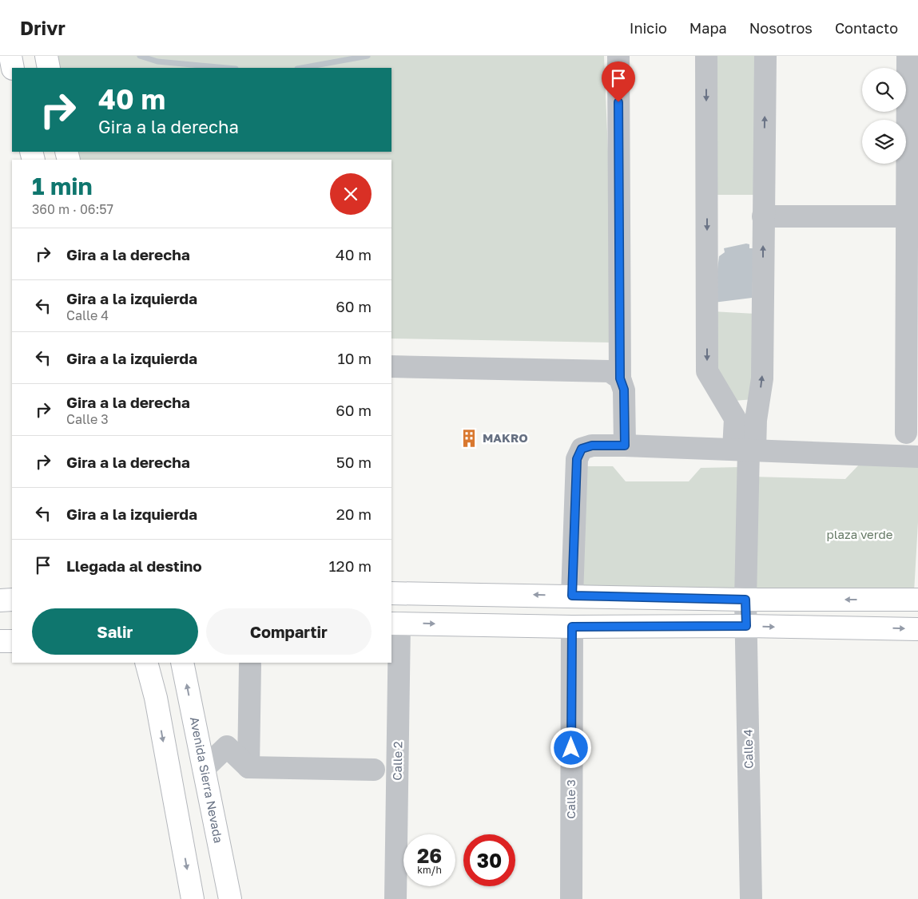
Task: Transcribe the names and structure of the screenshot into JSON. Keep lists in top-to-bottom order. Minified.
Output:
{"streets":{"main road":["Avenida Sierra Nevada"],"street":["Calle 4","Calle 2","Calle 3"]},"parks":["plaza verde"],"places":{"building":["MAKRO"]},"page":{"header":"Drivr","nav":["Inicio","Mapa","Nosotros","Contacto"],"turn":["40 m","Gira a la derecha"],"heading":["1 min","360 m · 06:57"],"list":[{"name":"Gira a la derecha","value":"40 m"},{"name":"Gira a la izquierda","note":"Calle 4","value":"60 m"},{"name":"Gira a la izquierda","value":"10 m"},{"name":"Gira a la derecha","note":"Calle 3","value":"60 m"},{"name":"Gira a la derecha","value":"50 m"},{"name":"Gira a la izquierda","value":"20 m"},{"name":"Llegada al destino","value":"120 m"}],"buttons":["Salir","Compartir"],"speed":"26 km/h","limit":"30"}}
